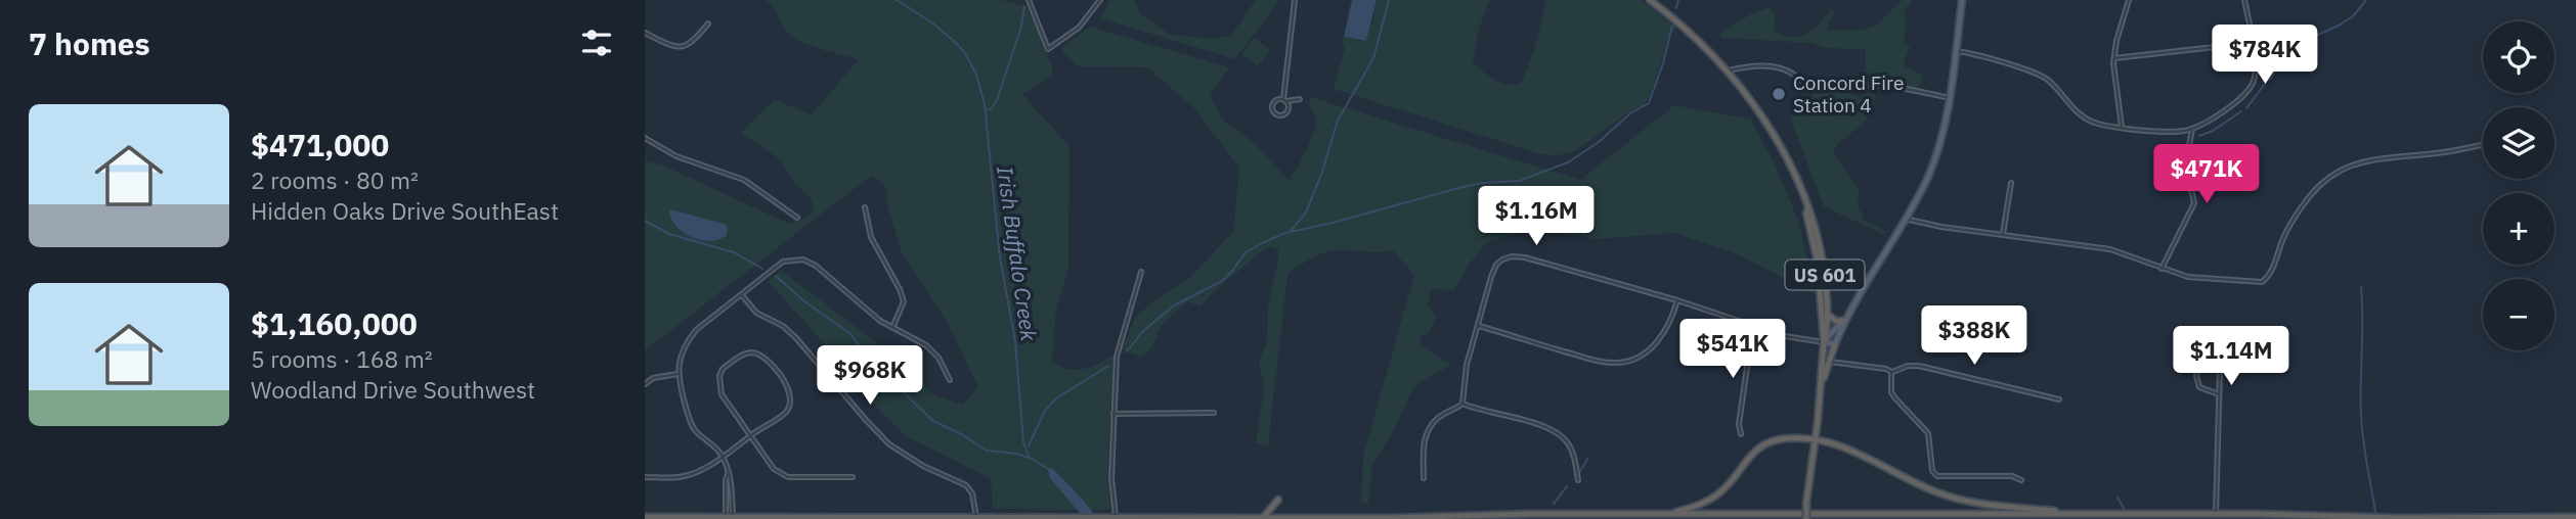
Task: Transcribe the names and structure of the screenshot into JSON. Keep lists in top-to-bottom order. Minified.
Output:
{"streets":{"highway":["US 601"]},"water":["Irish Buffalo Creek"],"places":["Concord Fire Station 4"],"page":{"heading":"7 homes","map_buttons":["+","−"],"price":["$784K","$471K","$1.16M","$388K","$541K","$1.14M","$968K"],"list":[{"name":"$471,000","note":"2 rooms · 80 m² · Hidden Oaks Drive SouthEast"},{"name":"$1,160,000","note":"5 rooms · 168 m² · Woodland Drive Southwest"}]}}
